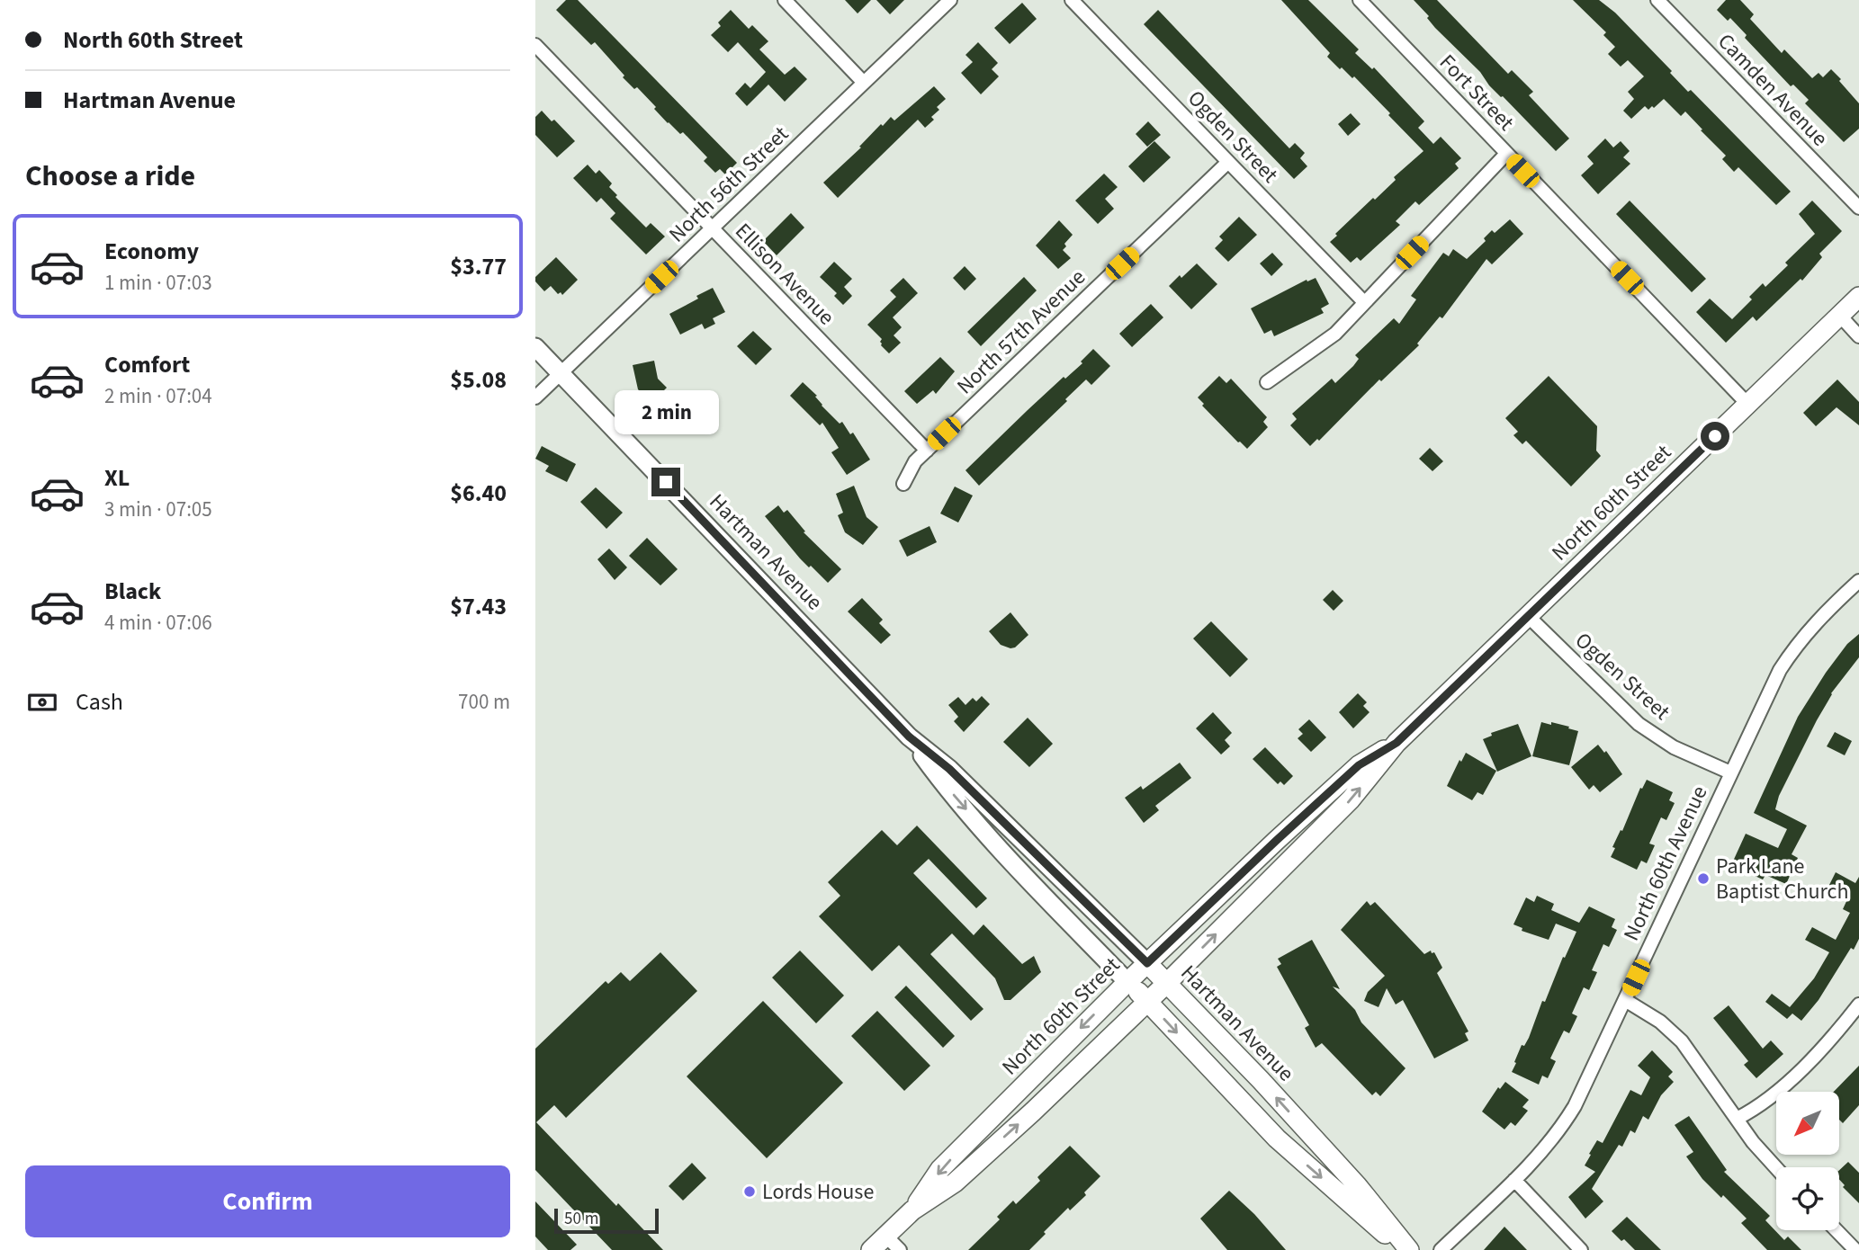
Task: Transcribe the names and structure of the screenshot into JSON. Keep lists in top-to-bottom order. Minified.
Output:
{"streets":{"main road":["North 60th Street","Hartman Avenue"],"street":["Camden Avenue","Fort Street","Ogden Street","North 56th Street","Ellison Avenue","North 57th Avenue","North 60th Avenue"]},"crossings":[["Fort Street","North 60th Street"],["Ogden Street","North 57th Avenue"],["Ogden Street","North 60th Street"],["Ogden Street","North 60th Avenue"],["North 56th Street","Ellison Avenue"],["North 56th Street","Hartman Avenue"],["Ellison Avenue","North 57th Avenue"],["North 60th Street","Hartman Avenue"]],"places":["Park Lane Baptist Church","Lords House"],"scale_bar":"50 m","north":"bottom left","page":{"banner":["North 60th Street","Hartman Avenue"],"heading":"Choose a ride","list":[{"name":"Economy","note":"1 min · 07:03","value":"$3.77"},{"name":"Comfort","note":"2 min · 07:04","value":"$5.08"},{"name":"XL","note":"3 min · 07:05","value":"$6.40"},{"name":"Black","note":"4 min · 07:06","value":"$7.43"}],"bubble":"2 min","pay":["Cash","700 m"],"buttons":"Confirm","scale":"50 m"}}
